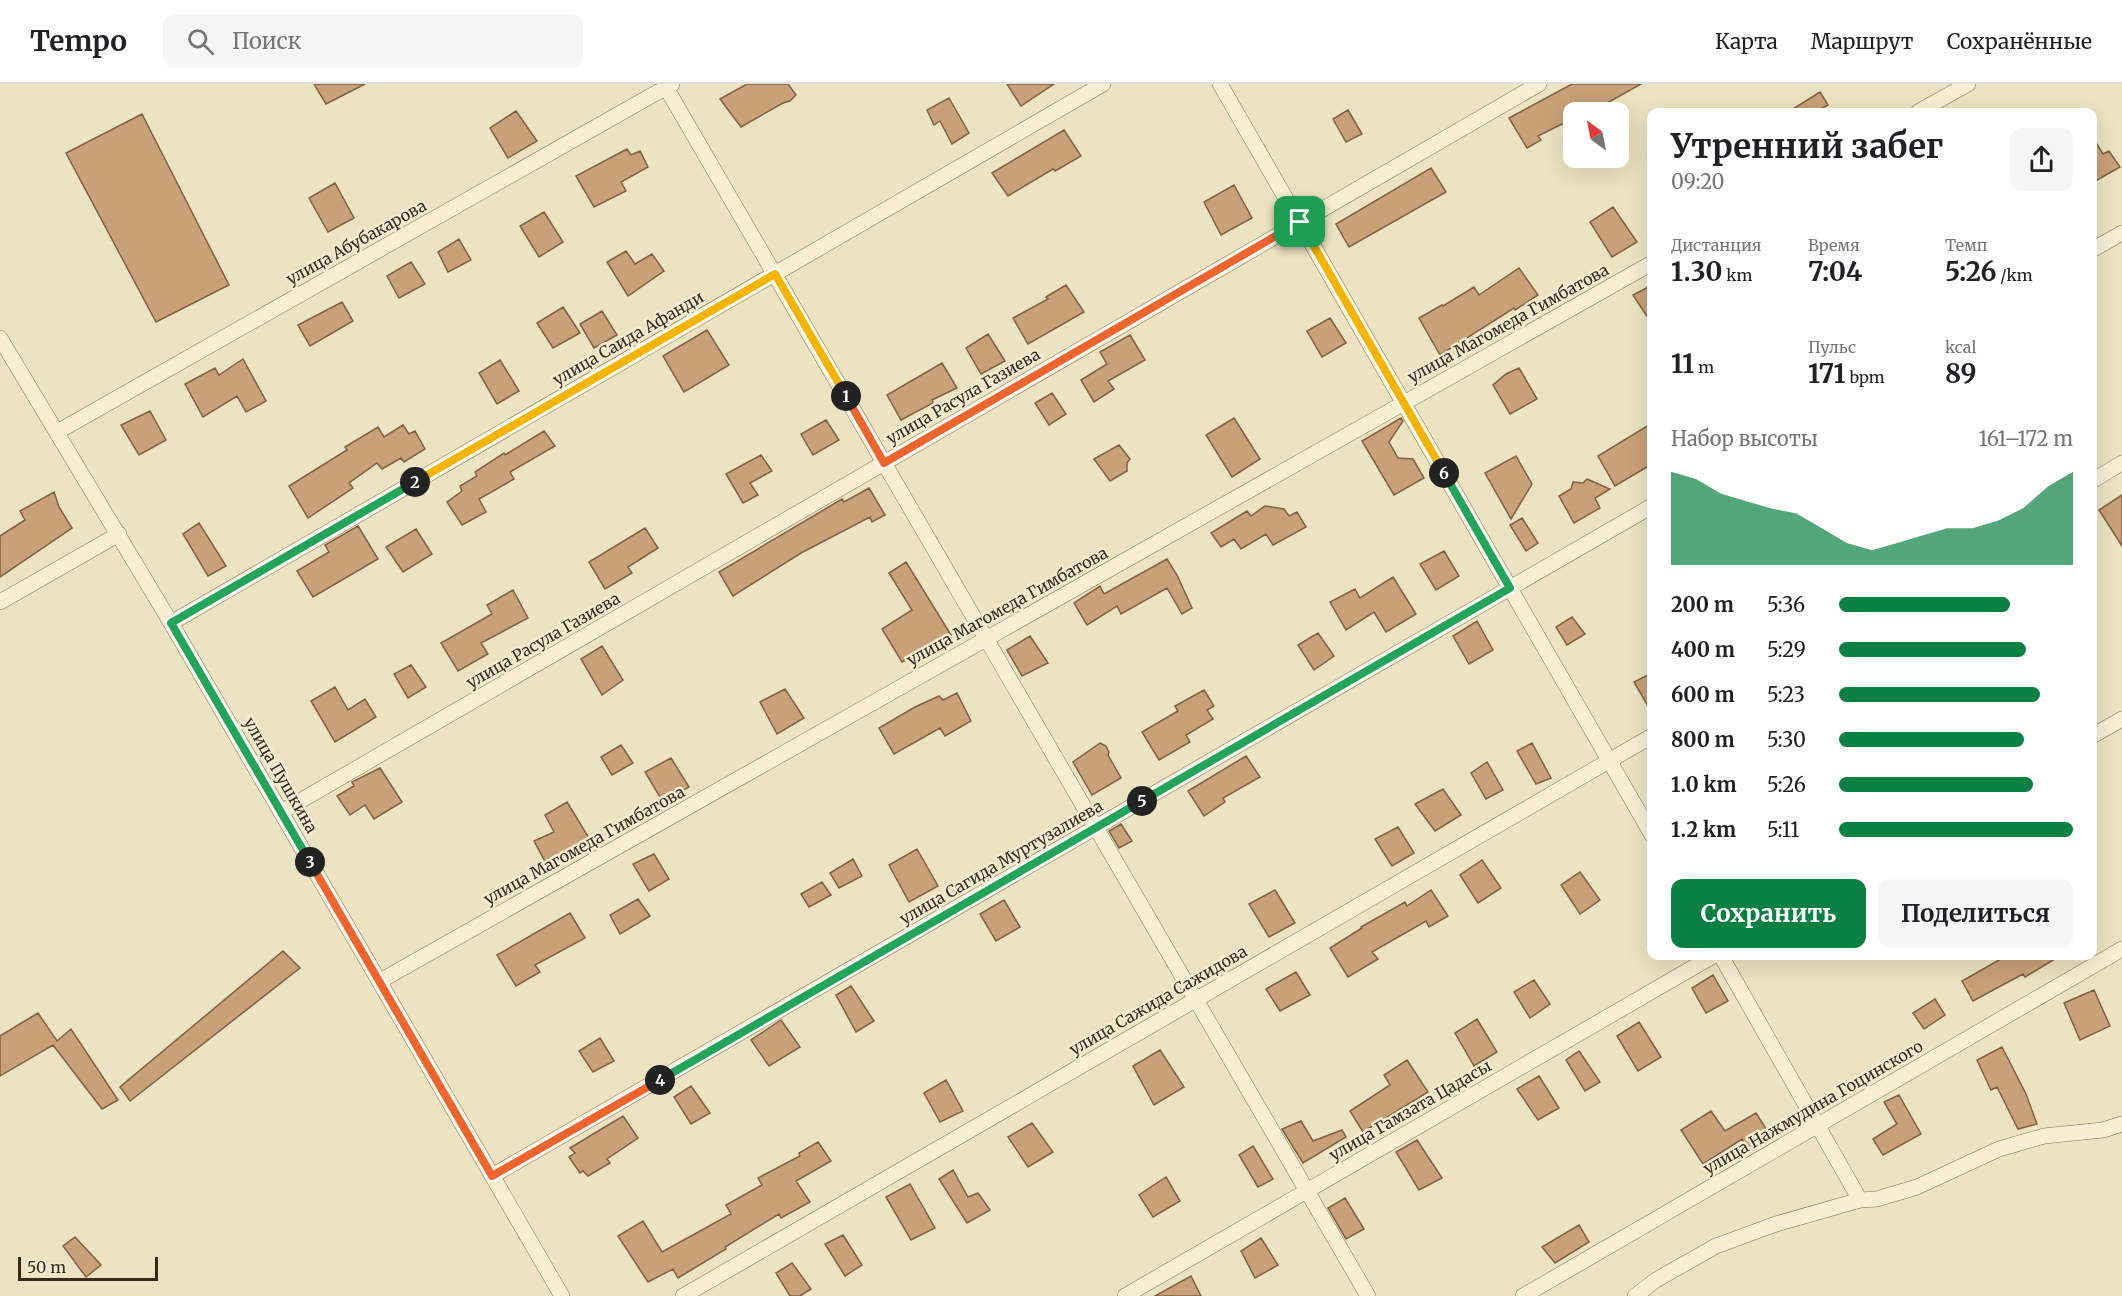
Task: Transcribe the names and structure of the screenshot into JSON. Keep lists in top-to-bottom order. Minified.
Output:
{"streets":{"street":["улица Абубакарова","улица Магомеда Гимбатова","улица Саида Афанди","улица Расула Газиева","улица Пушкина","улица Сагида Муртузалиева","улица Сажида Сажидова","улица Нажмудина Гоцинского","улица Гамзата Цадасы"]},"crossings":[["улица Абубакарова","улица Пушкина"],["улица Магомеда Гимбатова","улица Пушкина"],["улица Саида Афанди","улица Пушкина"],["улица Расула Газиева","улица Пушкина"],["улица Пушкина","улица Сагида Муртузалиева"]],"scale_bar":"50 m","north":"top left","page":{"header":"Tempo","search":"Поиск","nav":["Карта","Маршрут","Сохранённые"],"heading":["Утренний забег","09:20"],"stats":[["Дистанция","1.30 km"],["Время","7:04"],["Темп","5:26 /km"],["11 m"],["Пульс","171 bpm"],["kcal","89"]],"pins":["1","6","2","5","3","4"],"chart":["Набор высоты","161–172 m"],"list":[{"name":"200 m","note":"5:36"},{"name":"400 m","note":"5:29"},{"name":"600 m","note":"5:23"},{"name":"800 m","note":"5:30"},{"name":"1.0 km","note":"5:26"},{"name":"1.2 km","note":"5:11"}],"buttons":["Сохранить","Поделиться"],"scale":"50 m"}}
